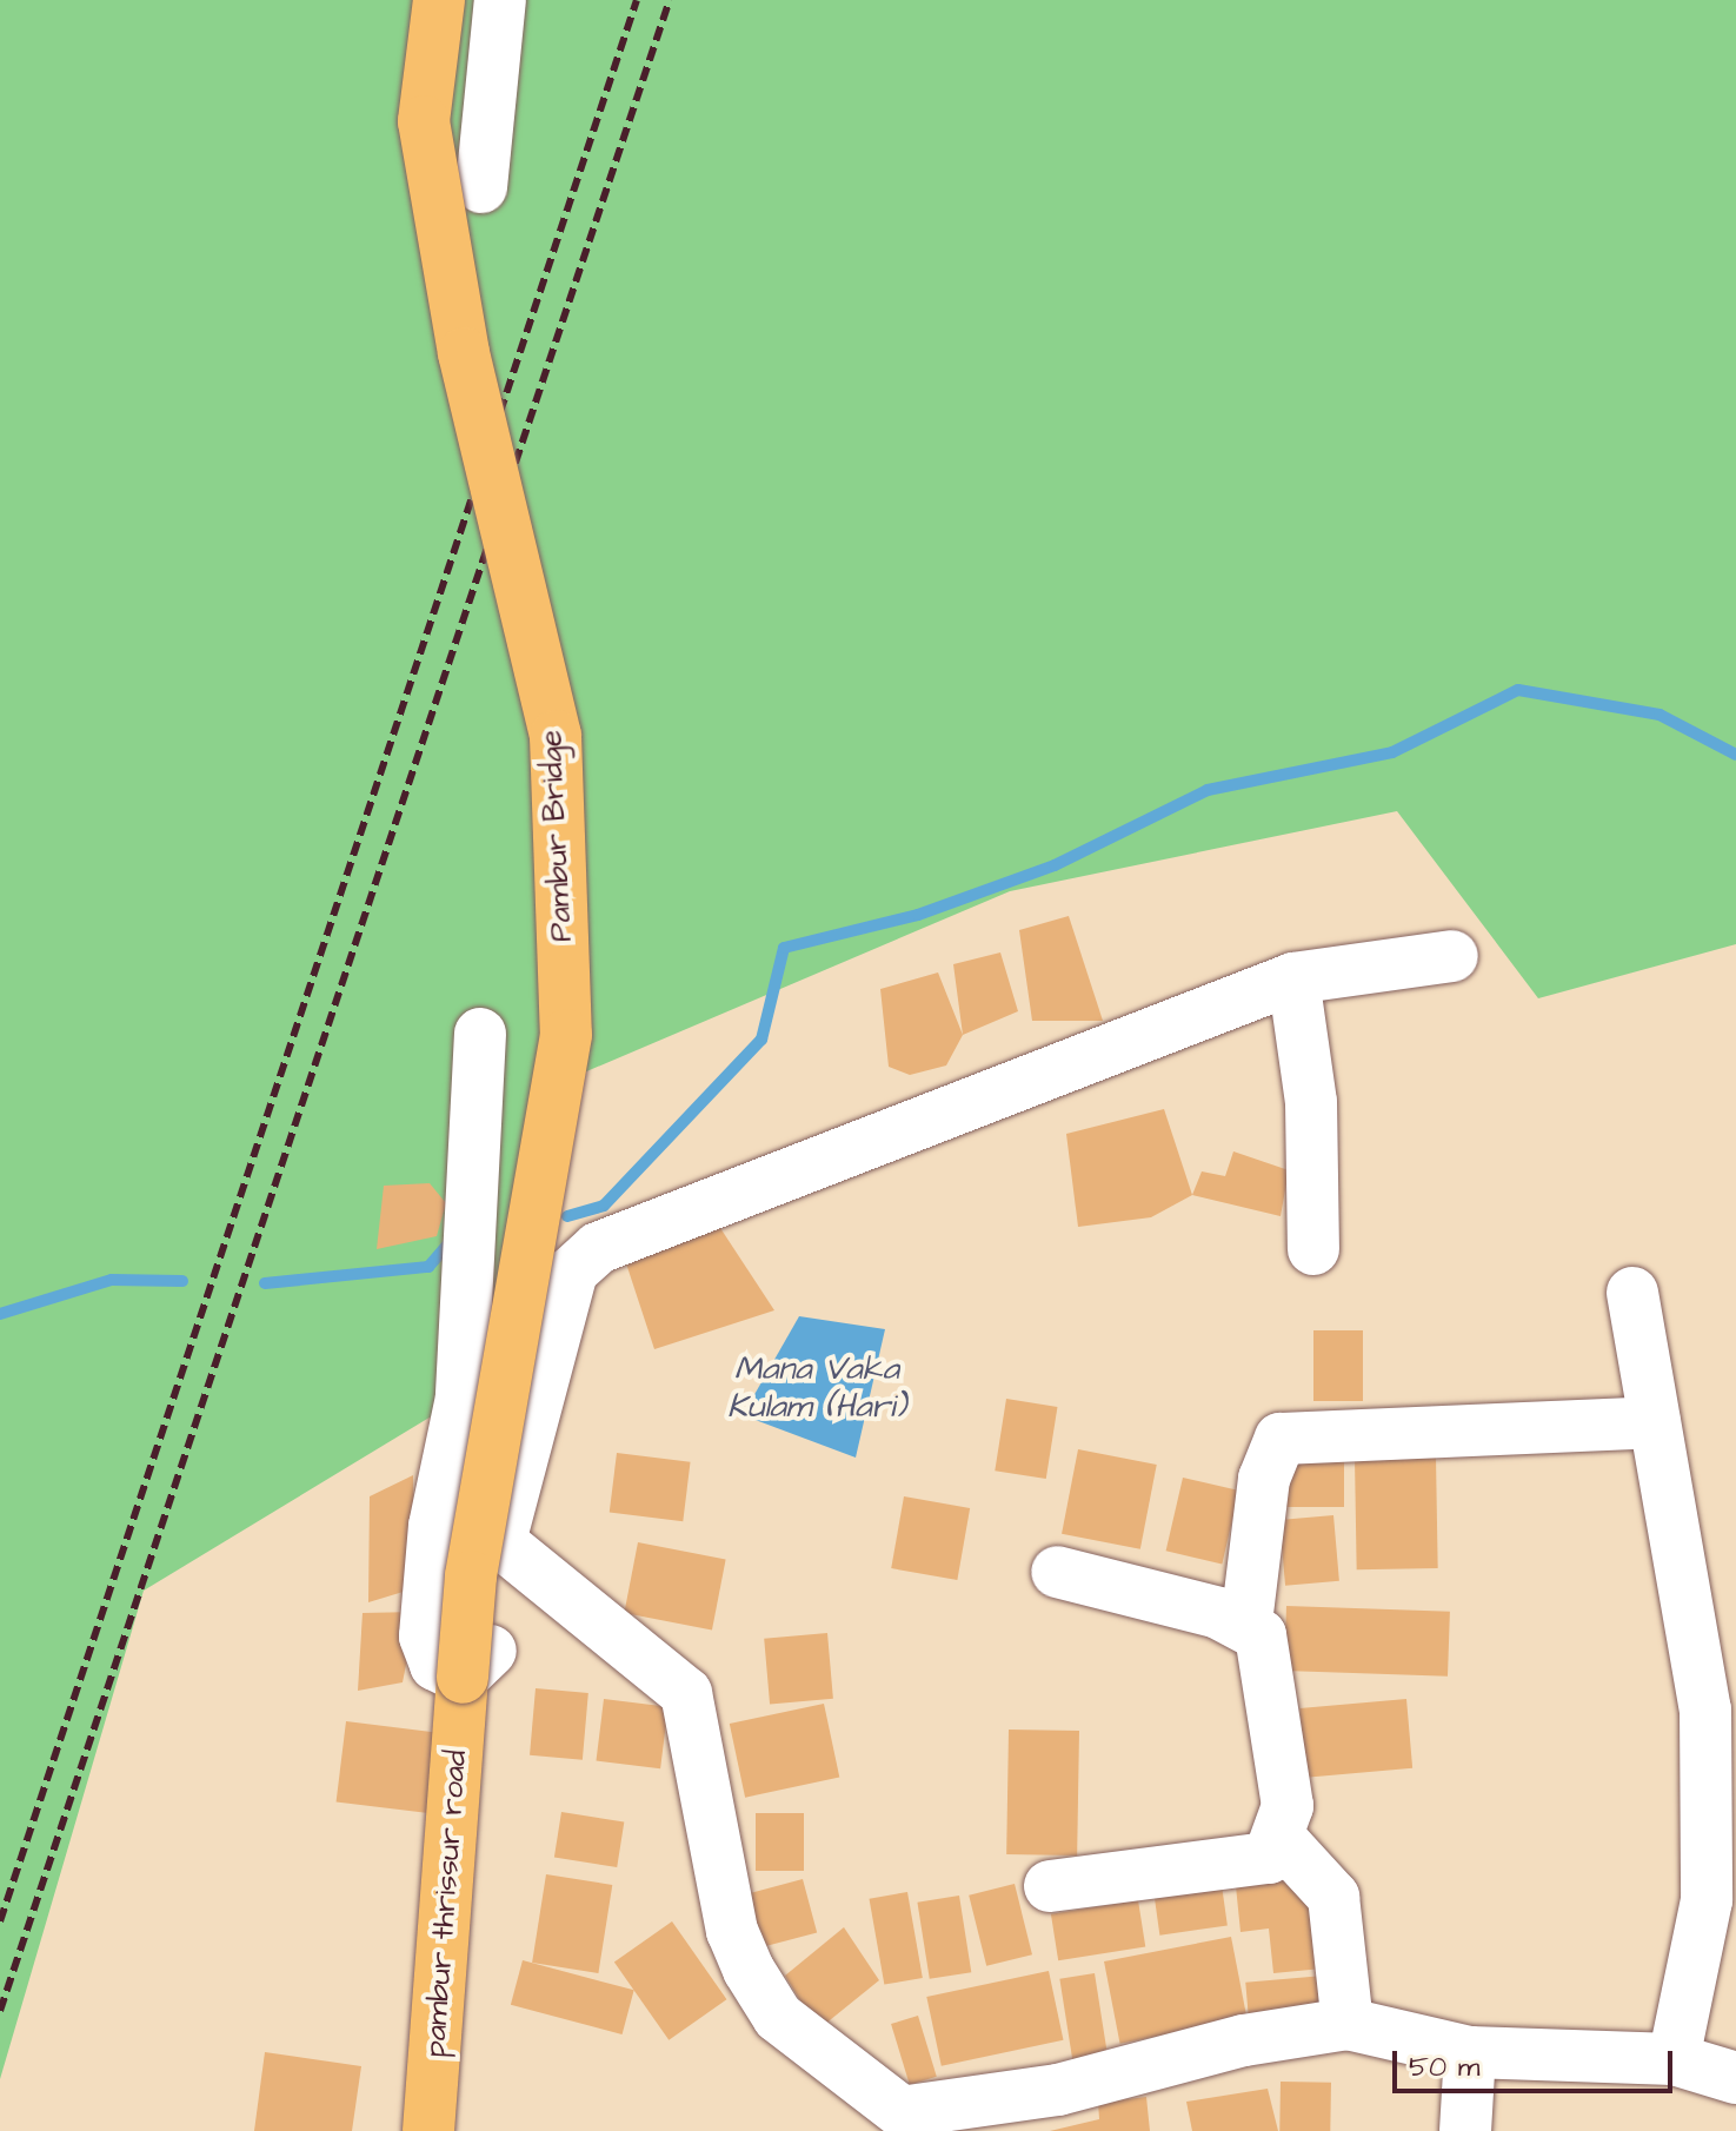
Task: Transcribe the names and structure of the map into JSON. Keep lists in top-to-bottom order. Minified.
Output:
{"streets":{"main road":["Pambur Bridge","pambur thrissur road"]},"crossings":[["Pambur Bridge","pambur thrissur road"]],"water":["Mana Vaka Kulam (Hari)"],"scale_bar":"50 m"}
